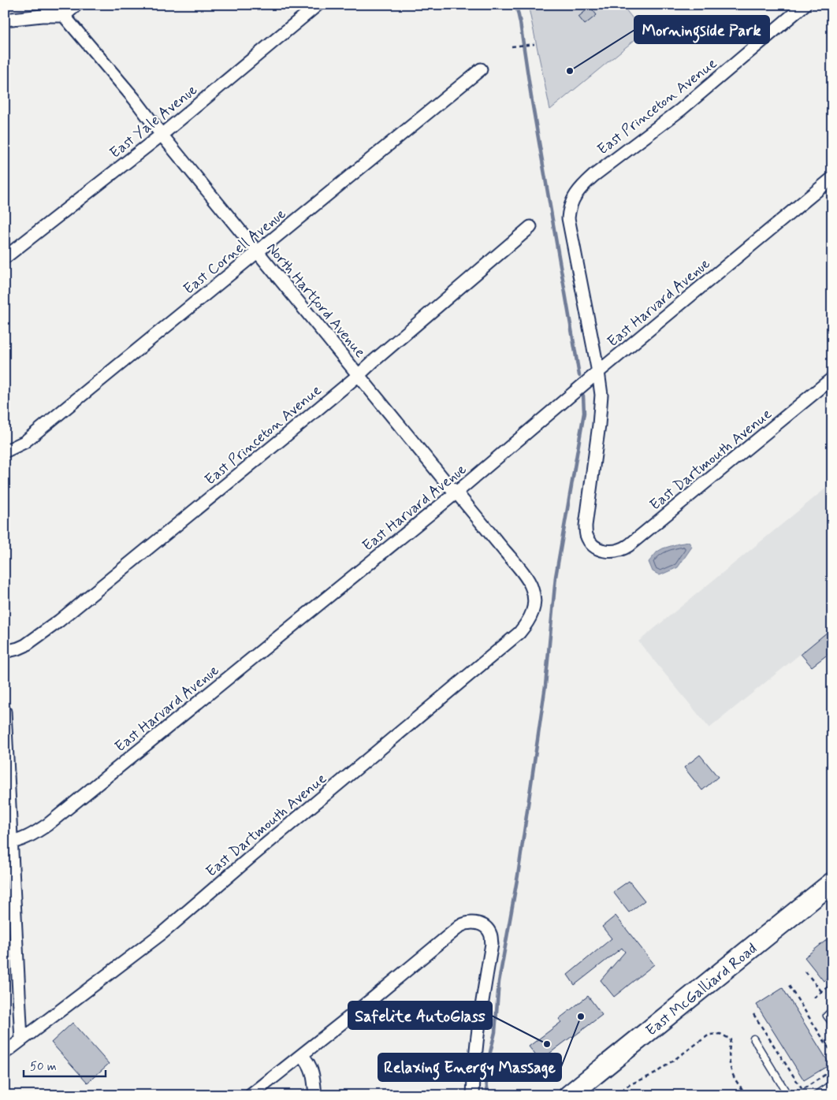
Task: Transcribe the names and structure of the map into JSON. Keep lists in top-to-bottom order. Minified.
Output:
{"streets":{"main road":["East McGalliard Road"],"street":["East Princeton Avenue","East Yale Avenue","East Cornell Avenue","North Hartford Avenue","East Harvard Avenue","East Dartmouth Avenue"]},"crossings":[["East Princeton Avenue","North Hartford Avenue"],["East Princeton Avenue","East Harvard Avenue"],["East Princeton Avenue","East Dartmouth Avenue"],["East Yale Avenue","North Hartford Avenue"],["East Cornell Avenue","North Hartford Avenue"],["North Hartford Avenue","East Harvard Avenue"],["North Hartford Avenue","East Dartmouth Avenue"],["East Harvard Avenue","East Dartmouth Avenue"]],"places":["Morningside Park","Relaxing Energy Massage","Safelite AutoGlass"],"scale_bar":"50 m"}
